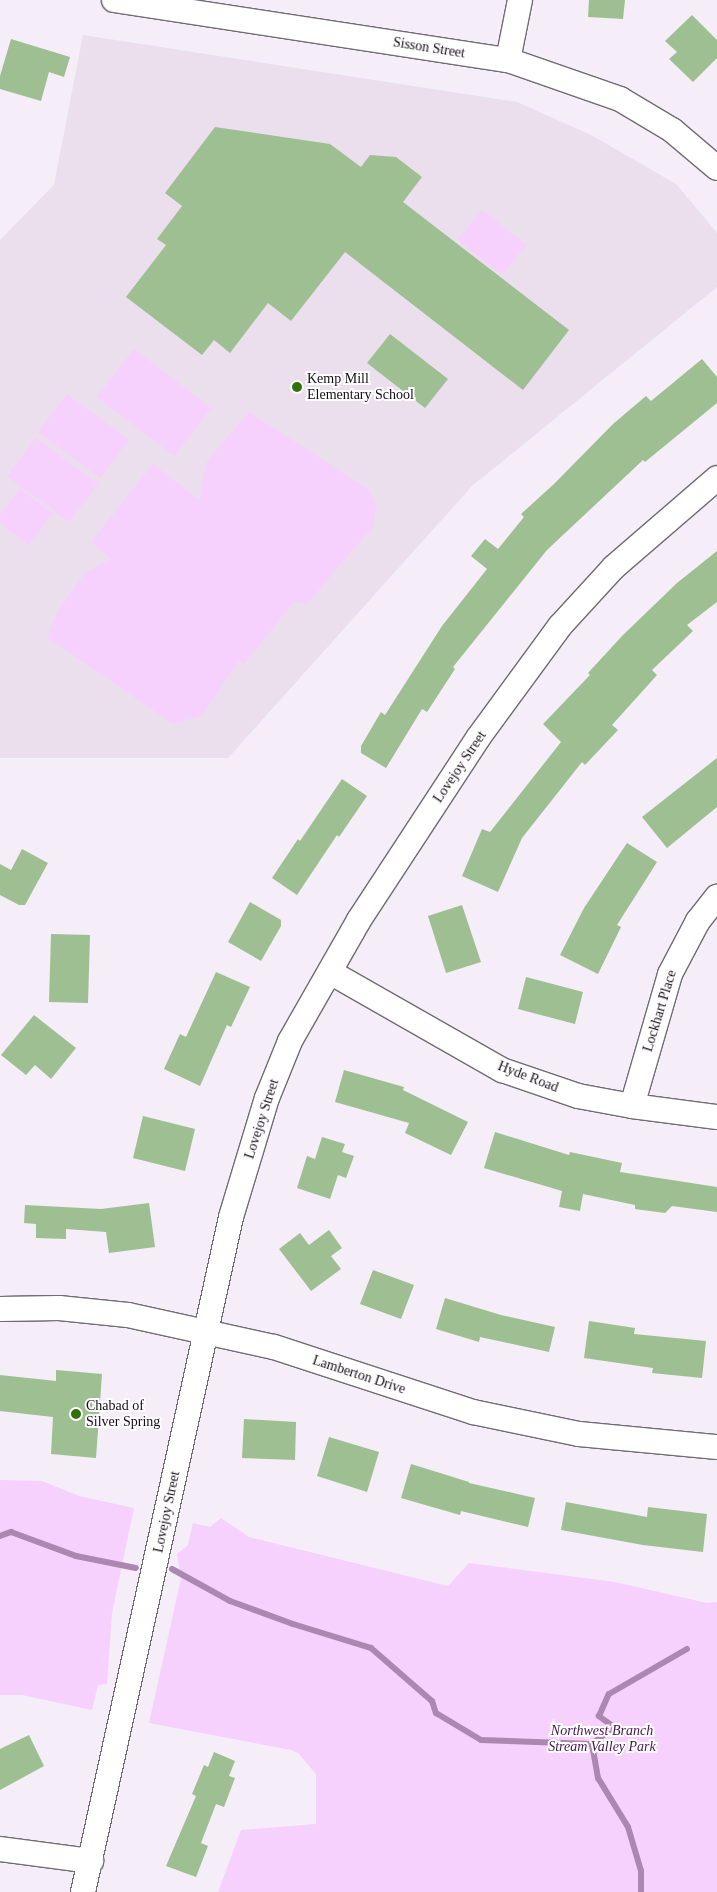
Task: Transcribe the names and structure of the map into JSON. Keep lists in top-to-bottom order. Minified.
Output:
{"streets":{"street":["Sisson Street","Lovejoy Street","Lockhart Place","Hyde Road","Lamberton Drive"]},"crossings":[["Lovejoy Street","Hyde Road"],["Lovejoy Street","Lamberton Drive"],["Lockhart Place","Hyde Road"]],"parks":["Northwest Branch Stream Valley Park"],"places":["Kemp Mill Elementary School","Chabad of Silver Spring"]}
